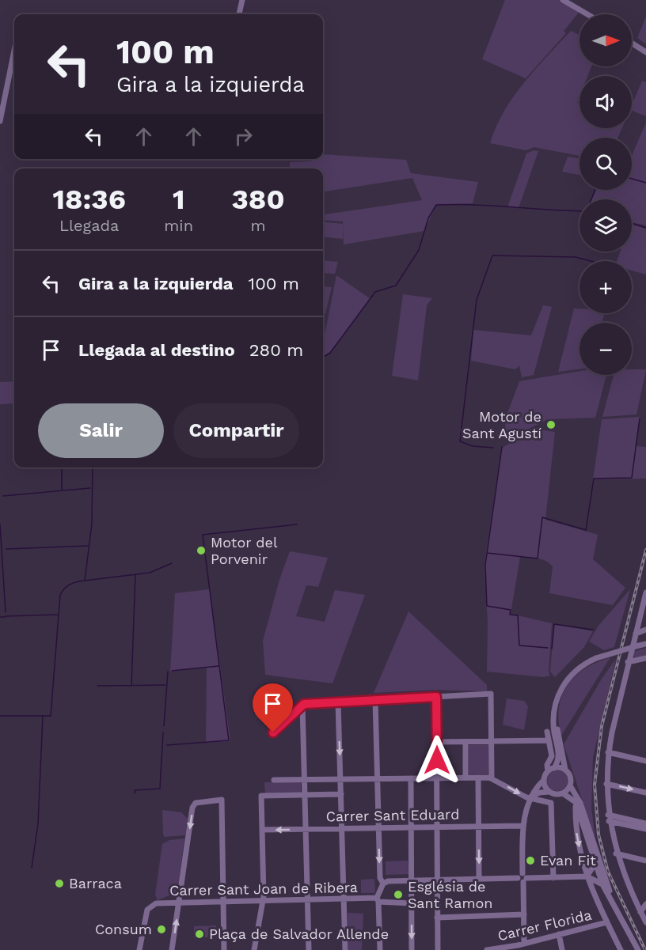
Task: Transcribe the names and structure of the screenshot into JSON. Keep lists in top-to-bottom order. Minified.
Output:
{"streets":{"street":["Carrer Sant Eduard","Carrer Sant Joan de Ribera","Carrer Florida"]},"places":["Motor de Sant Agustí","Motor del Porvenir","Evan Fit","Barraca","Església de Sant Ramon","Consum","Plaça de Salvador Allende"],"north":"right","page":{"map_buttons":["+","−"],"turn":["100 m","Gira a la izquierda"],"eta":["18:36","Llegada","1","min","380","m"],"list":[{"name":"Gira a la izquierda","value":"100 m"},{"name":"Llegada al destino","value":"280 m"}],"buttons":["Salir","Compartir"]}}
